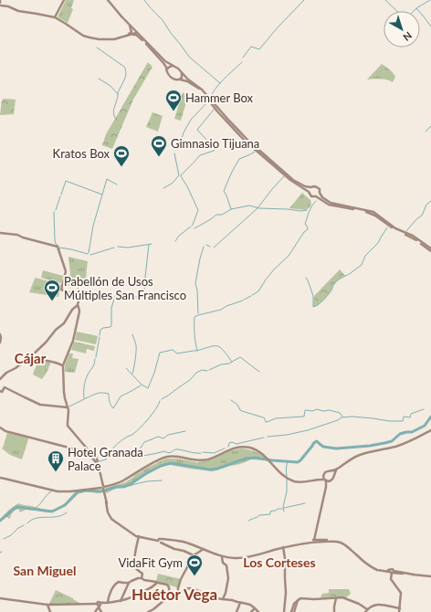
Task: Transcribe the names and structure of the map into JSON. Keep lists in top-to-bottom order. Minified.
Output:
{"districts":["Cájar","Los Corteses","San Miguel","Huétor Vega"],"places":{"sports":["Hammer Box","Gimnasio Tijuana","Kratos Box","Pabellón de Usos Múltiples San Francisco","VidaFit Gym"],"building":["Hotel Granada Palace"]},"north":"bottom right"}
